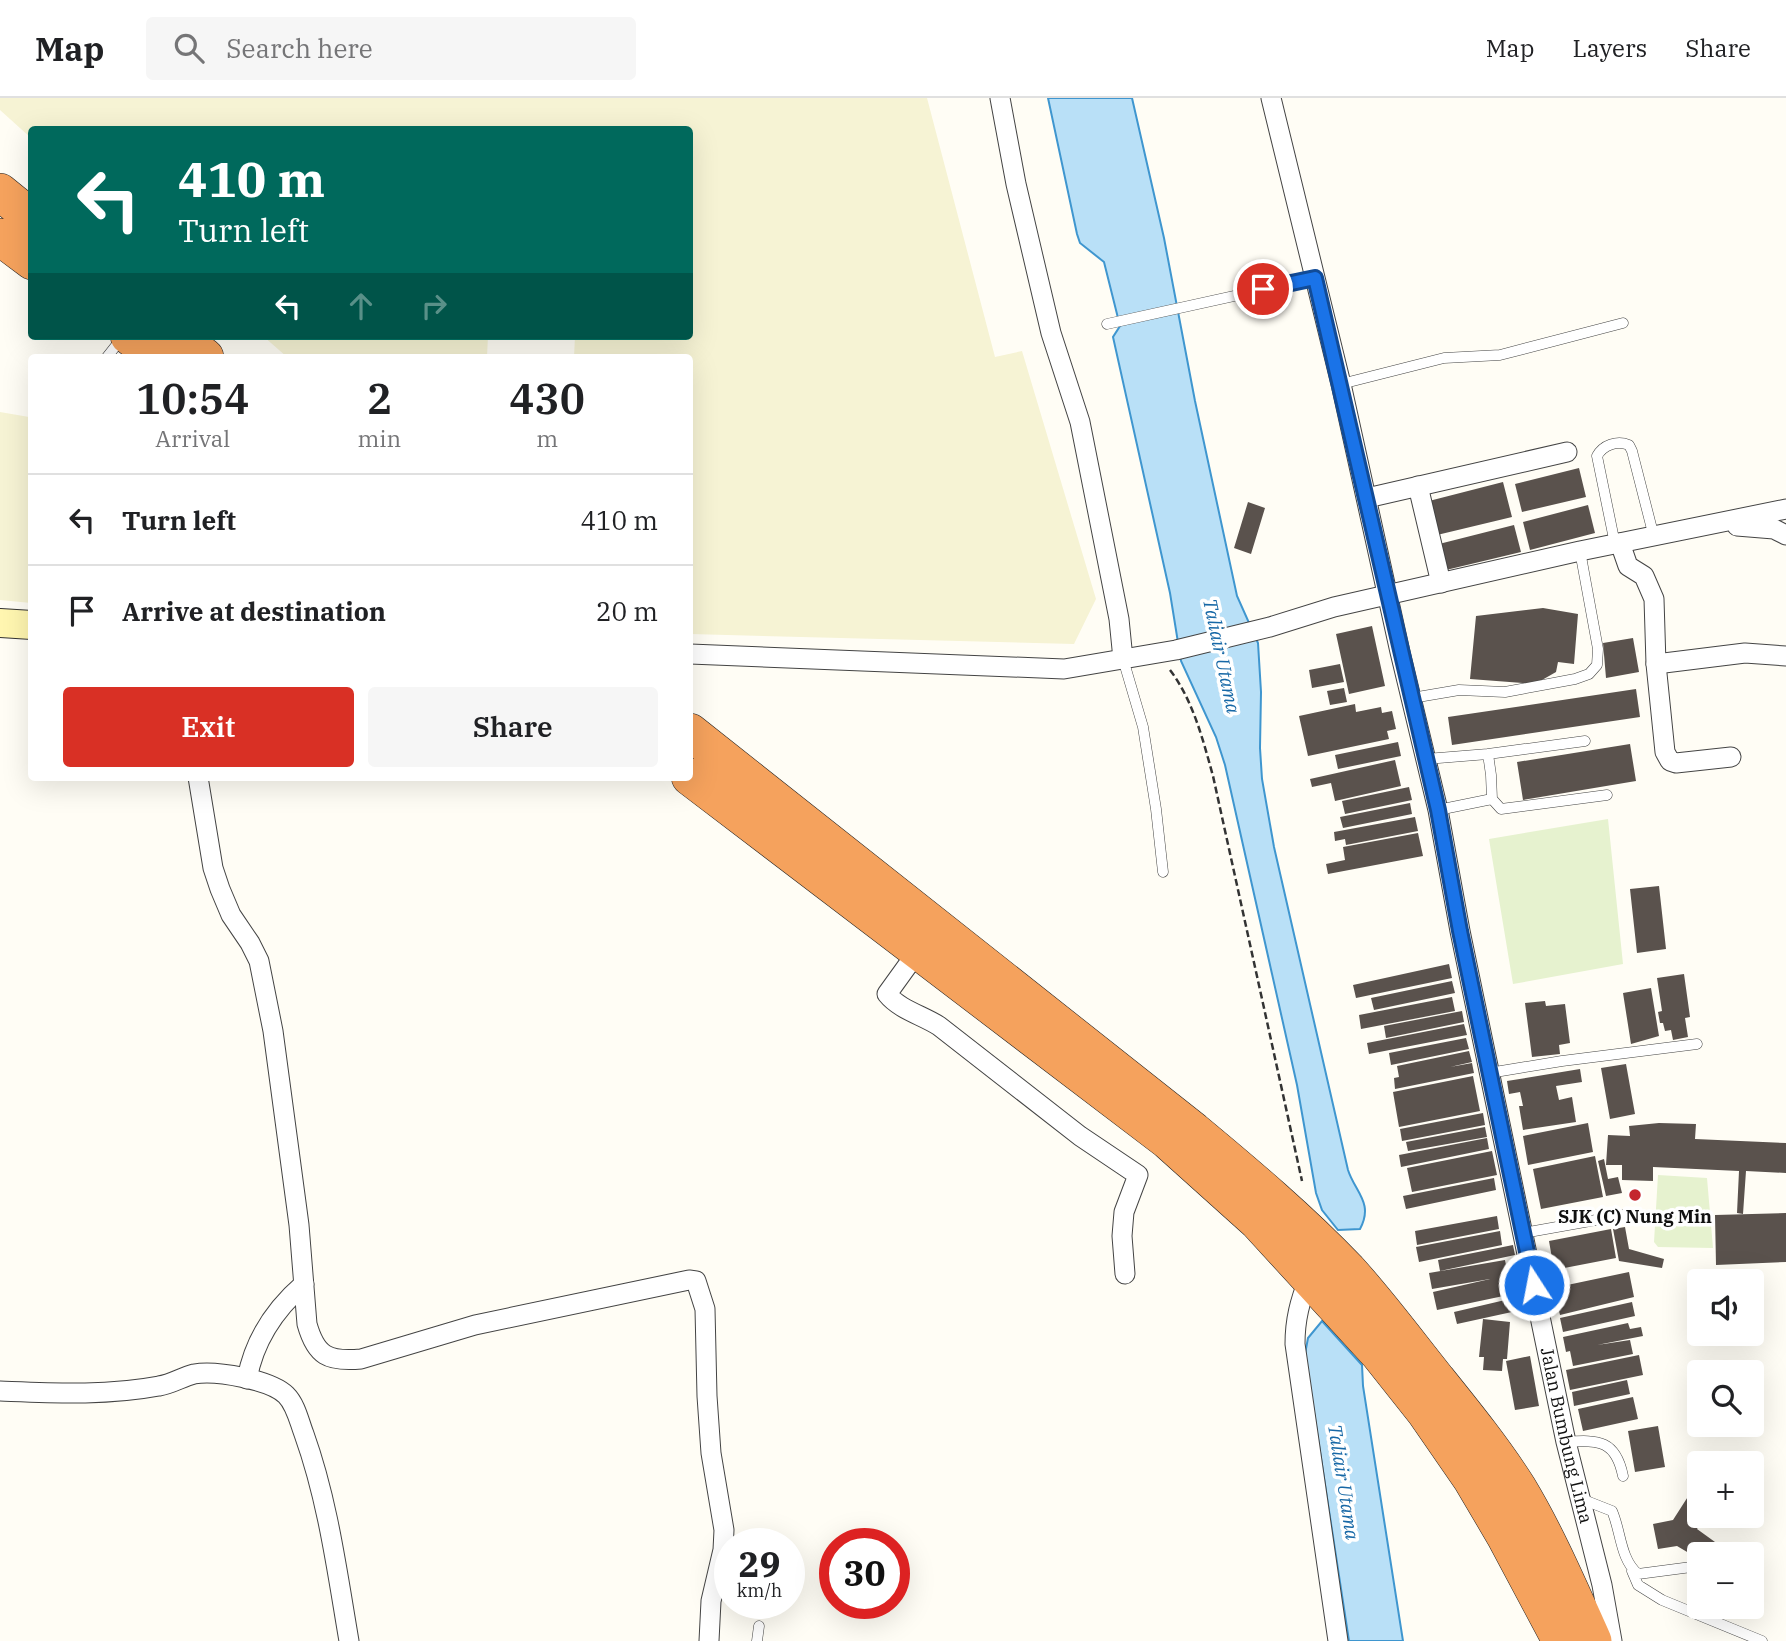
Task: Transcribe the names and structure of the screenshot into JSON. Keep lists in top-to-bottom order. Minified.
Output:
{"streets":{"street":["Jalan Bumbung Lima"]},"water":["Taliair Utama"],"places":["SJK (C) Nung Min"],"page":{"header":"Map","search":"Search here","nav":["Map","Layers","Share"],"turn":["410 m","Turn left"],"eta":["10:54","Arrival","2","min","430","m"],"list":[{"name":"Turn left","value":"410 m"},{"name":"Arrive at destination","value":"20 m"}],"buttons":["Exit","Share"],"map_buttons":["+","−"],"speed":"29 km/h","limit":"30"}}
